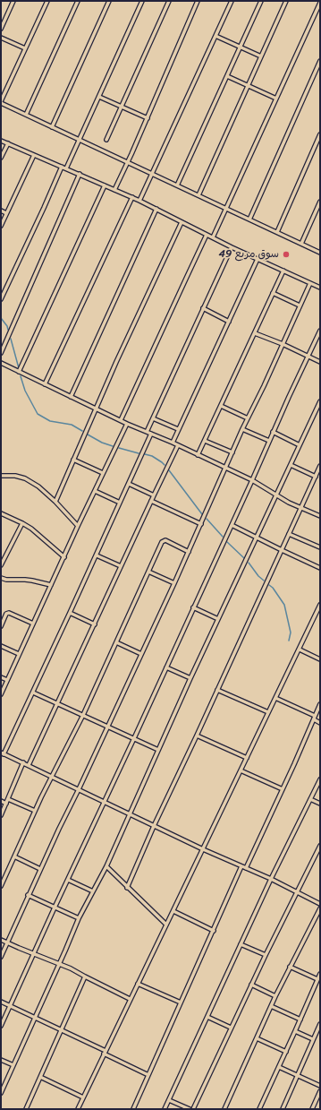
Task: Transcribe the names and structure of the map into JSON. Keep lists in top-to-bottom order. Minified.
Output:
{"places":["سوق مربع 49"]}
